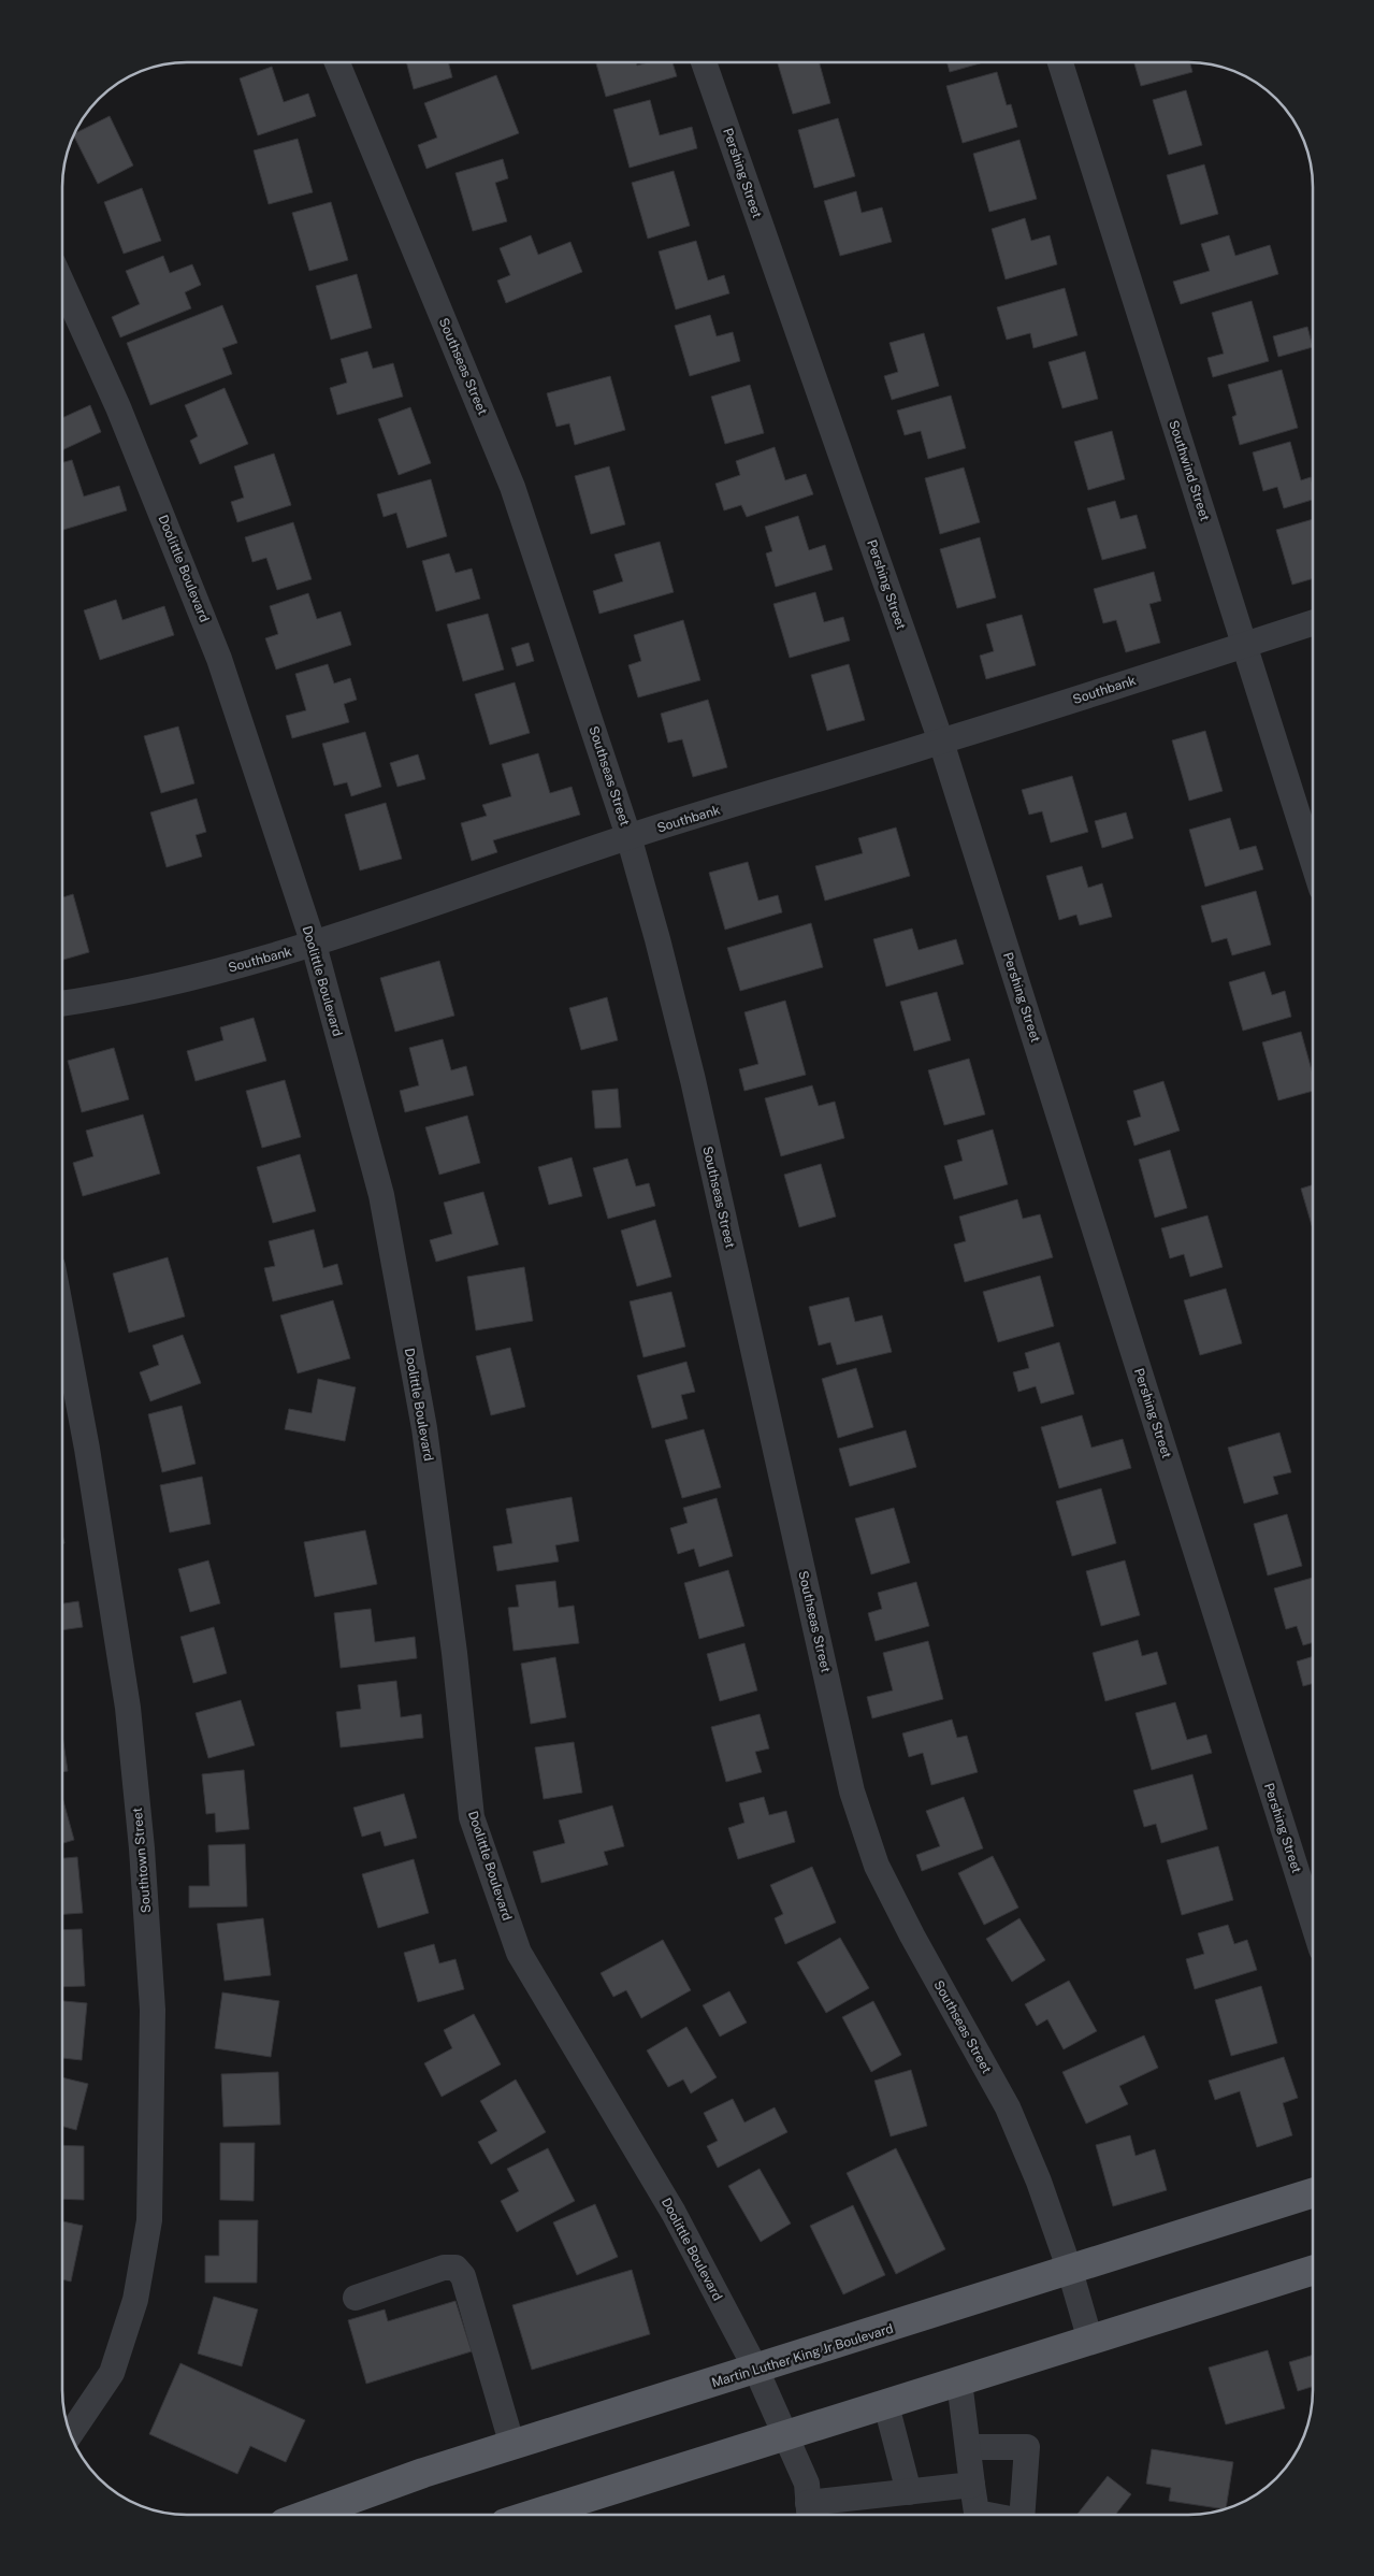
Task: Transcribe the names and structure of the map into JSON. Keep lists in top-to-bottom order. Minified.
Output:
{"streets":{"main road":["Martin Luther King Jr Boulevard"],"street":["Pershing Street","Southseas Street","Southwind Street","Doolittle Boulevard","Southbank","Southtown Street"]},"crossings":[["Pershing Street","Southbank"],["Southseas Street","Southbank"],["Southseas Street","Martin Luther King Jr Boulevard"],["Southwind Street","Southbank"],["Doolittle Boulevard","Southbank"],["Doolittle Boulevard","Martin Luther King Jr Boulevard"]]}
